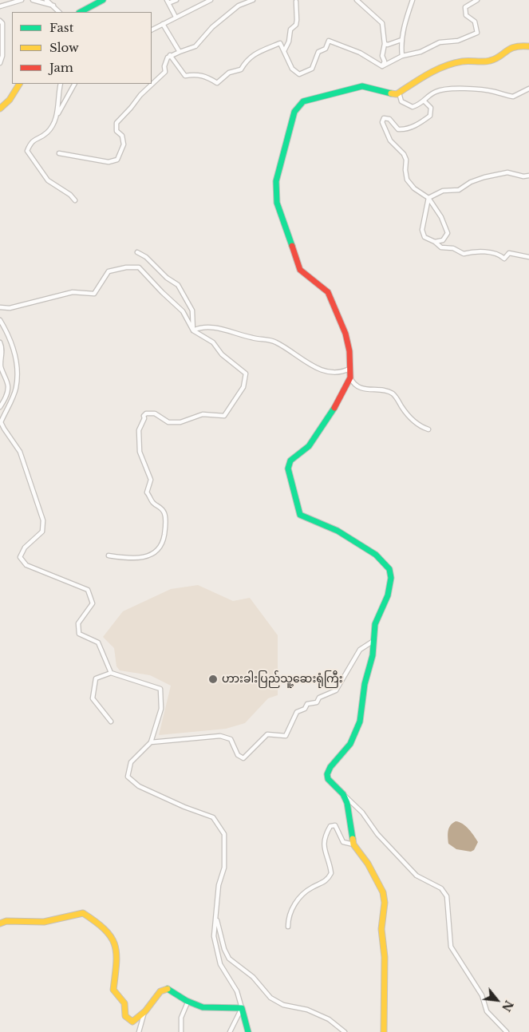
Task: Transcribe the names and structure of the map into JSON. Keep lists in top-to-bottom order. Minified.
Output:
{"places":["ဟားခါးပြည်သူ့ဆေးရုံကြီး"],"legend":["Fast","Slow","Jam"],"north":"bottom right"}
